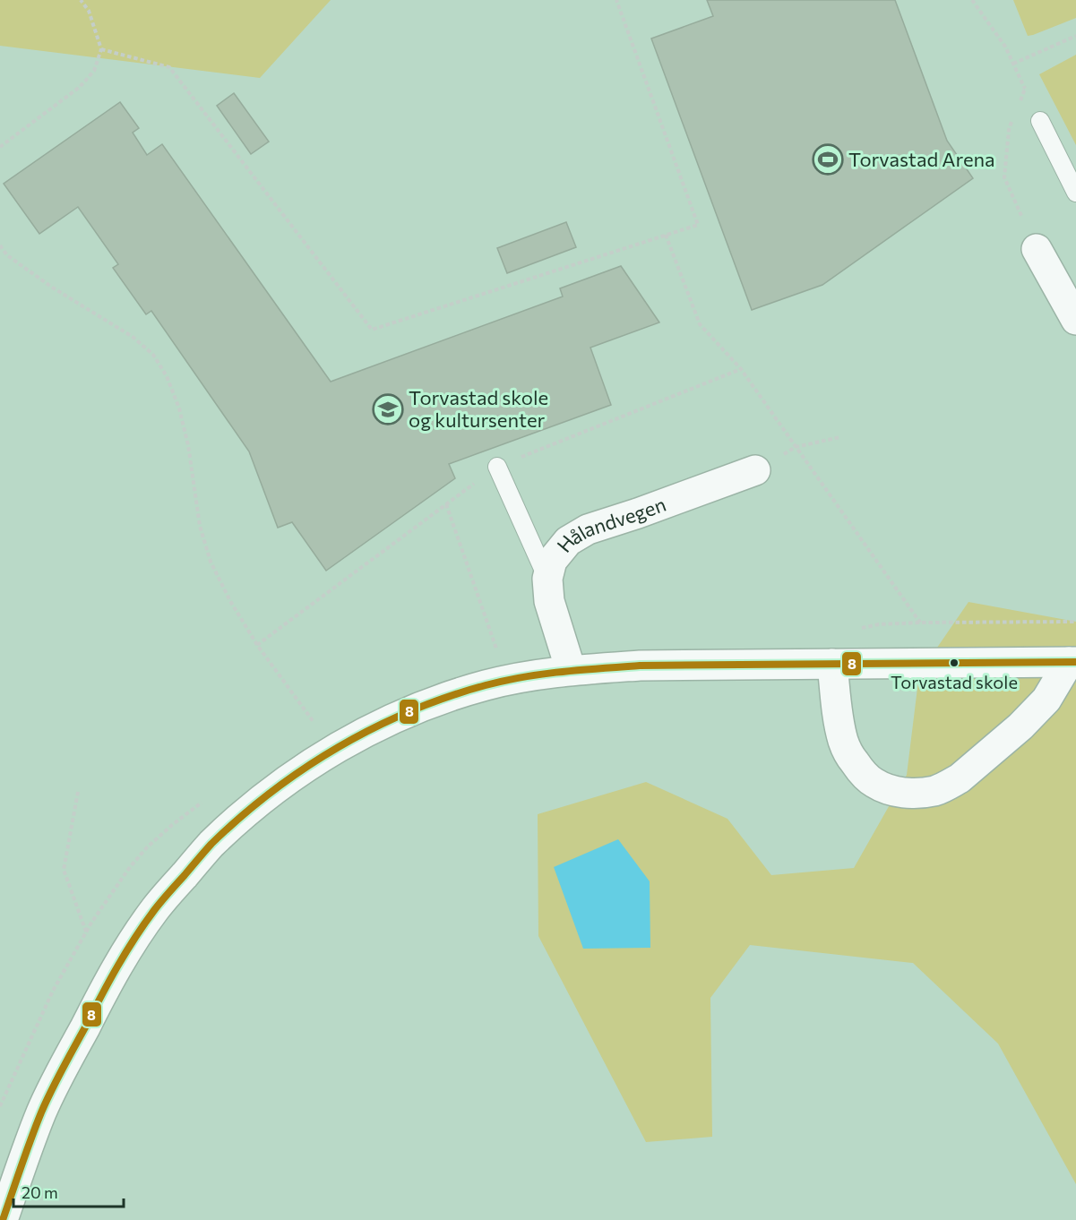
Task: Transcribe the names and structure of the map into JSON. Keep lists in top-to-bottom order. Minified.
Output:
{"streets":{"main road":["Hålandvegen"]},"places":{"sports":["Torvastad Arena"],"school or university":["Torvastad skole og kultursenter"],"other":["Torvastad skole"]},"lines":["transit line 8"],"scale_bar":"20 m"}
